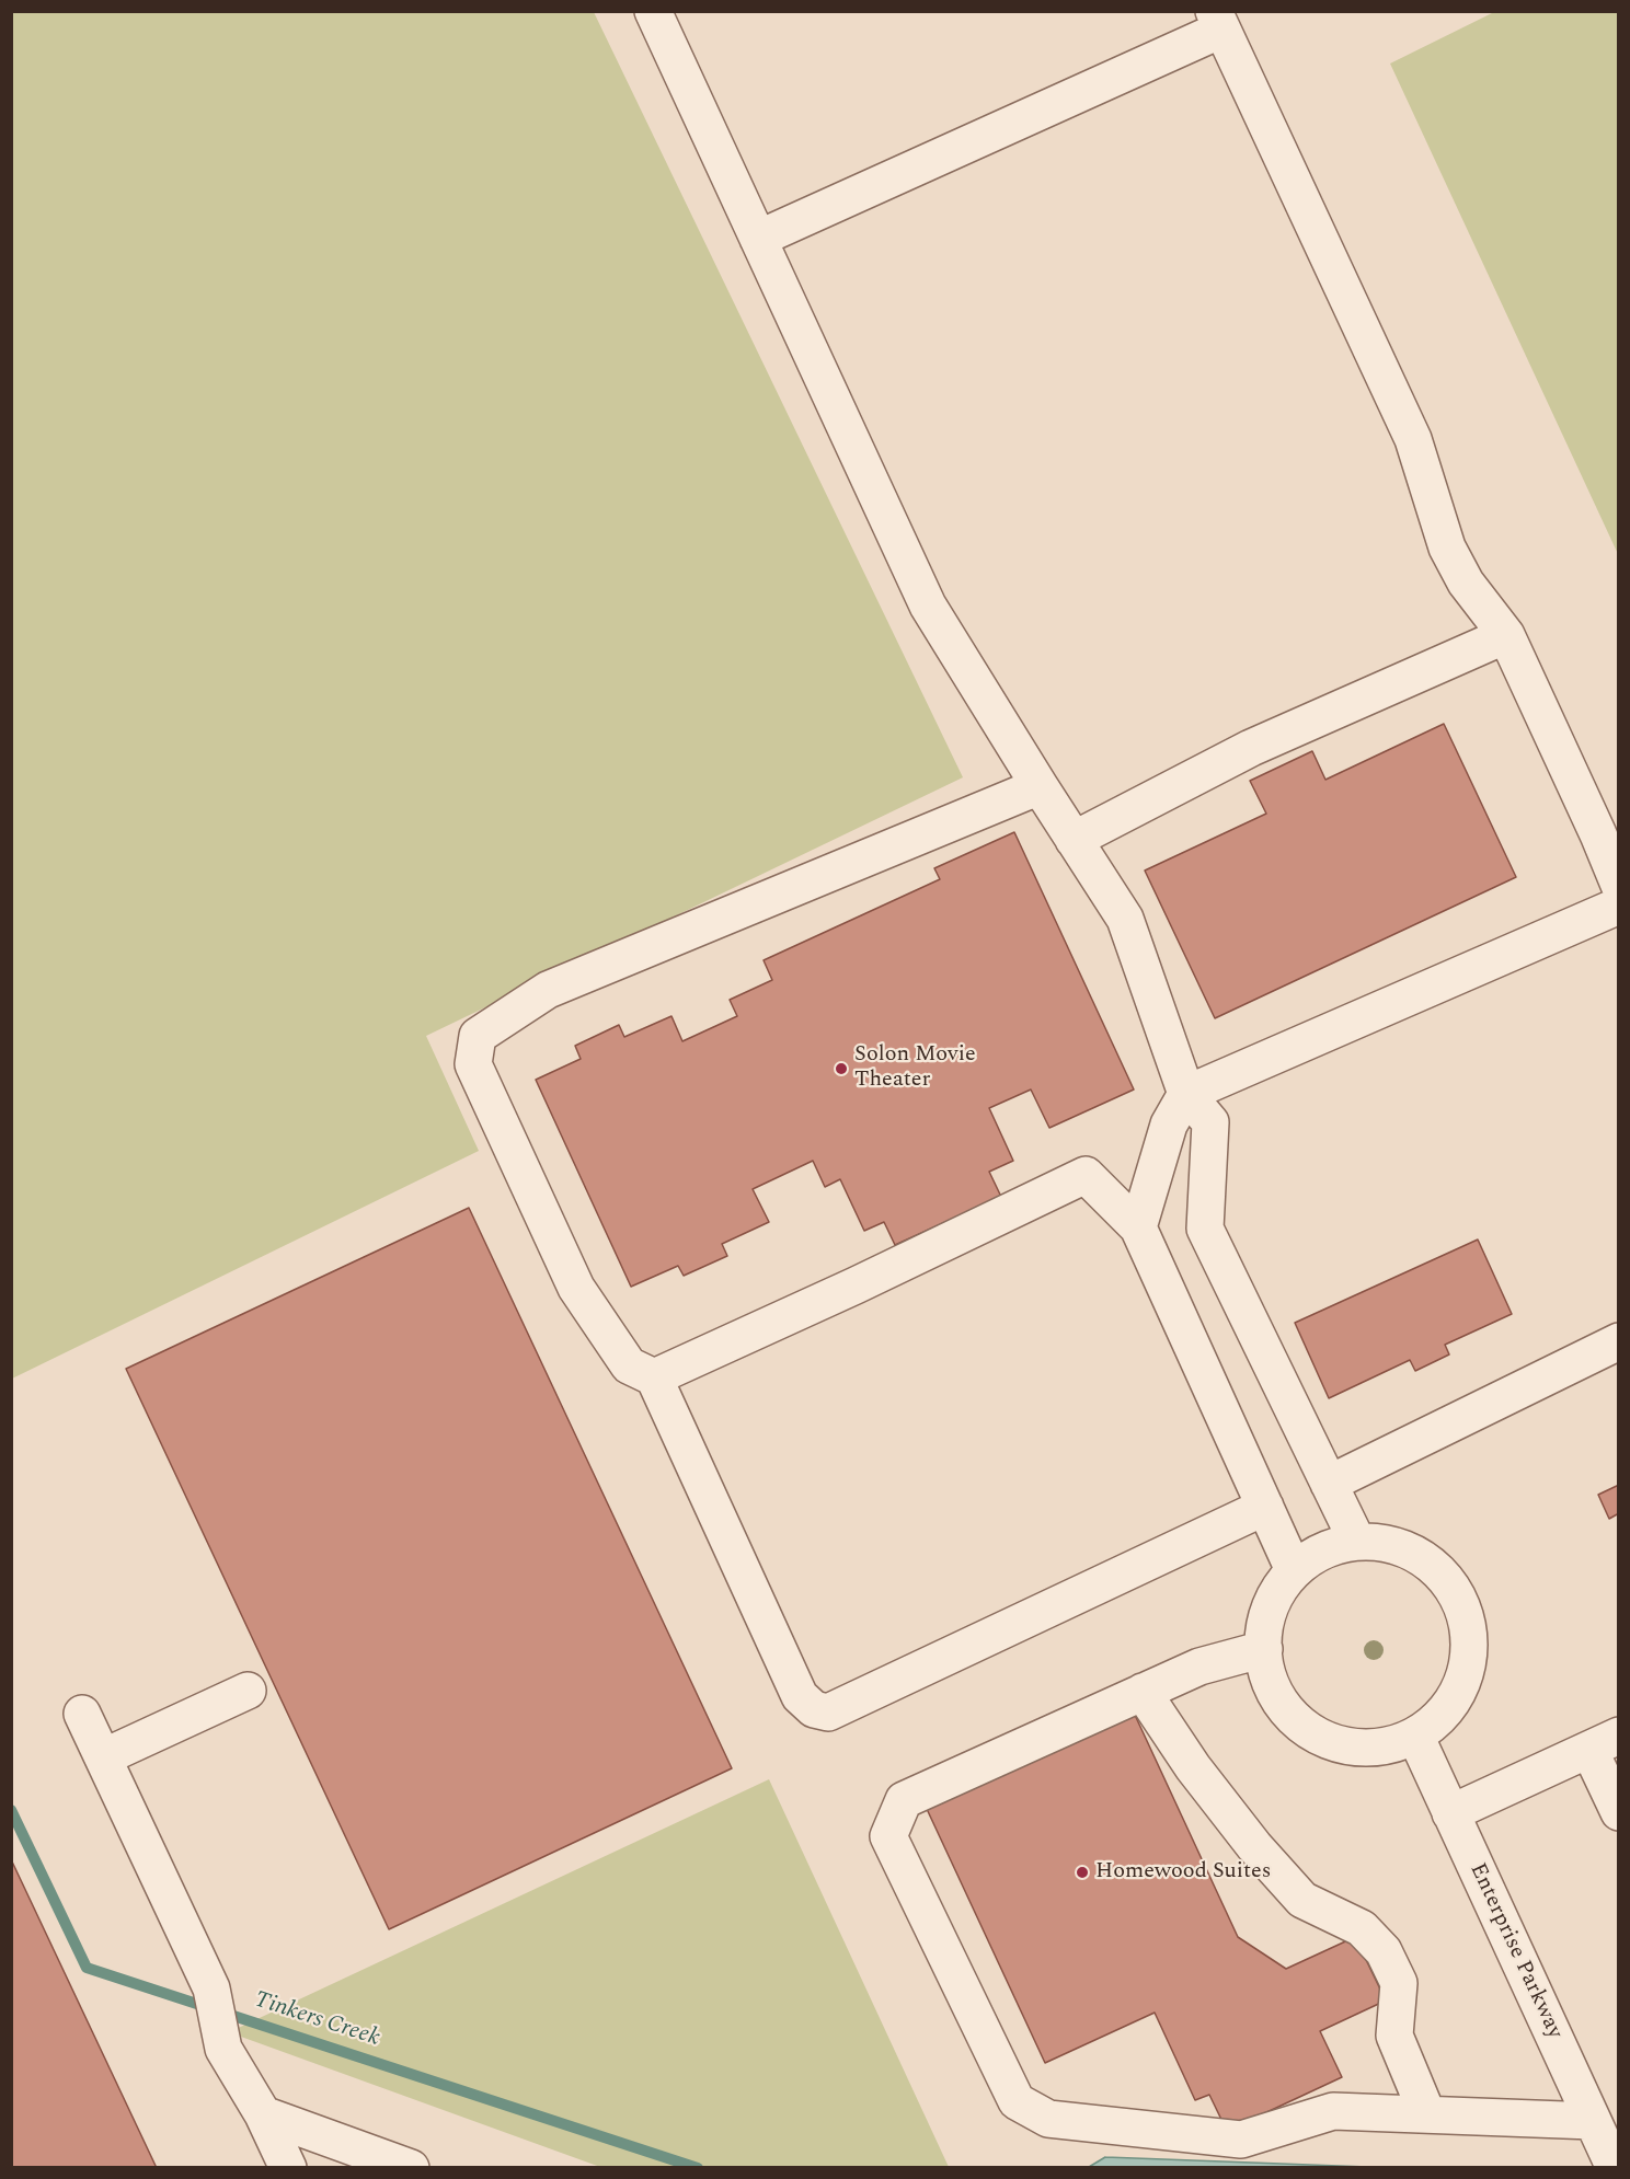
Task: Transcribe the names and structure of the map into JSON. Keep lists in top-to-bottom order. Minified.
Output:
{"streets":{"street":["Enterprise Parkway"]},"water":["Tinkers Creek"],"places":["Solon Movie Theater","Homewood Suites"]}
